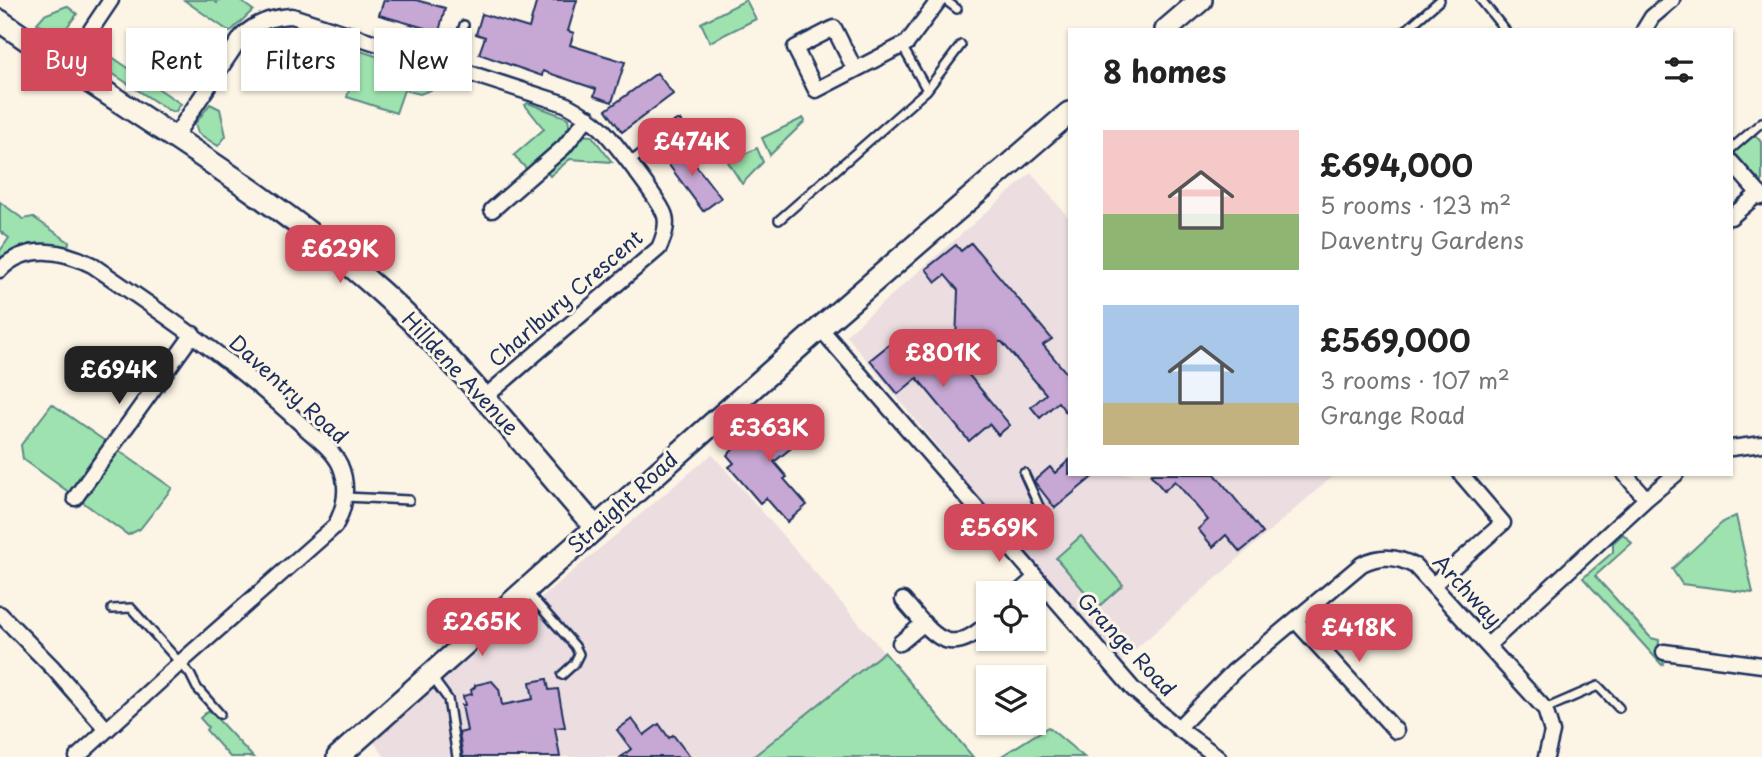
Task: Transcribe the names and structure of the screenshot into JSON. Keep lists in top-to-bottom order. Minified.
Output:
{"streets":{"street":["Charlbury Crescent","Hilldene Avenue","Daventry Road","Straight Road","Archway","Grange Road"]},"crossings":[["Charlbury Crescent","Hilldene Avenue"],["Hilldene Avenue","Straight Road"],["Straight Road","Grange Road"],["Archway","Grange Road"]],"page":{"chip":["Buy","Rent","Filters","New"],"heading":"8 homes","list":[{"name":"£694,000","note":"5 rooms · 123 m² · Daventry Gardens"},{"name":"£569,000","note":"3 rooms · 107 m² · Grange Road"}],"price":["£474K","£629K","£801K","£694K","£363K","£569K","£265K","£418K"]}}
